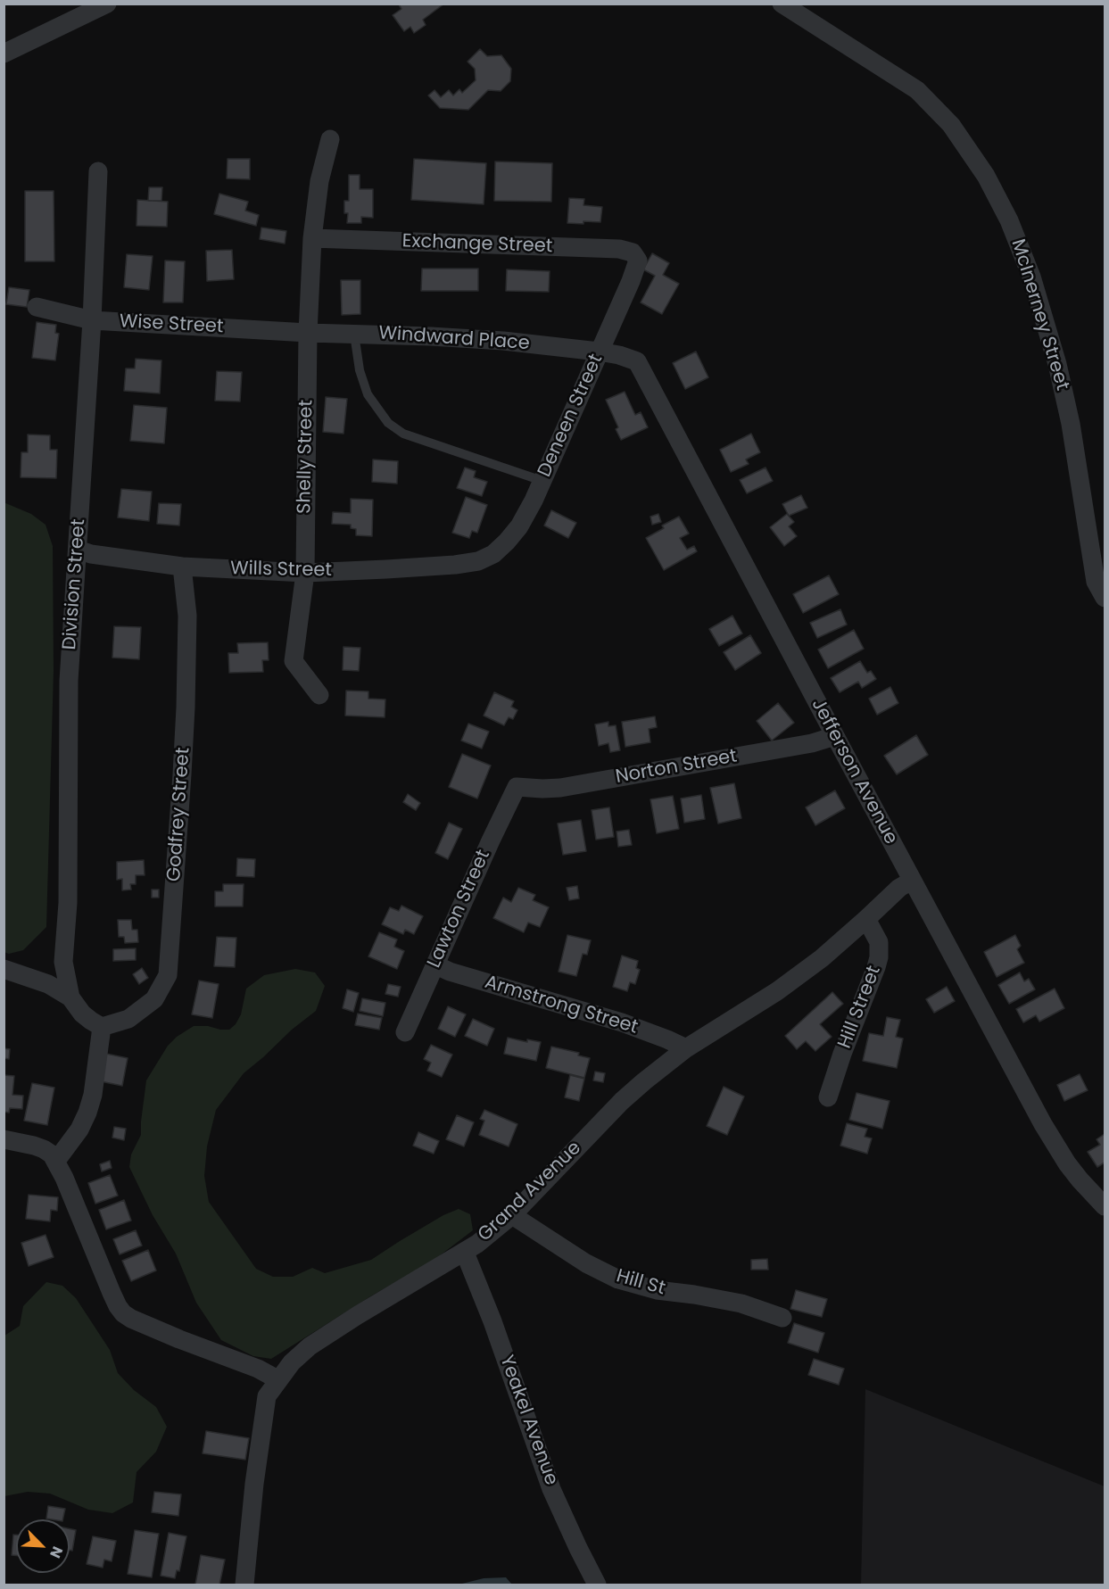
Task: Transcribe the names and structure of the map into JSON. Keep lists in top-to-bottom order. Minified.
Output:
{"streets":{"street":["Exchange Street","McInerney Street","Wise Street","Windward Place","Deneen Street","Shelly Street","Wills Street","Division Street","Norton Street","Jefferson Avenue","Godfrey Street","Lawton Street","Armstrong Street","Hill Street","Grand Avenue","Hill St","Yeakel Avenue"]},"crossings":[["Exchange Street","Deneen Street"],["Exchange Street","Shelly Street"],["Wise Street","Windward Place"],["Wise Street","Shelly Street"],["Wise Street","Division Street"],["Windward Place","Deneen Street"],["Windward Place","Shelly Street"],["Windward Place","Jefferson Avenue"],["Deneen Street","Wills Street"],["Deneen Street","Jefferson Avenue"],["Shelly Street","Wills Street"],["Wills Street","Division Street"],["Wills Street","Godfrey Street"],["Norton Street","Jefferson Avenue"],["Norton Street","Lawton Street"],["Jefferson Avenue","Grand Avenue"],["Lawton Street","Armstrong Street"],["Armstrong Street","Grand Avenue"],["Hill Street","Grand Avenue"],["Grand Avenue","Hill St"],["Grand Avenue","Yeakel Avenue"]],"north":"bottom right"}
